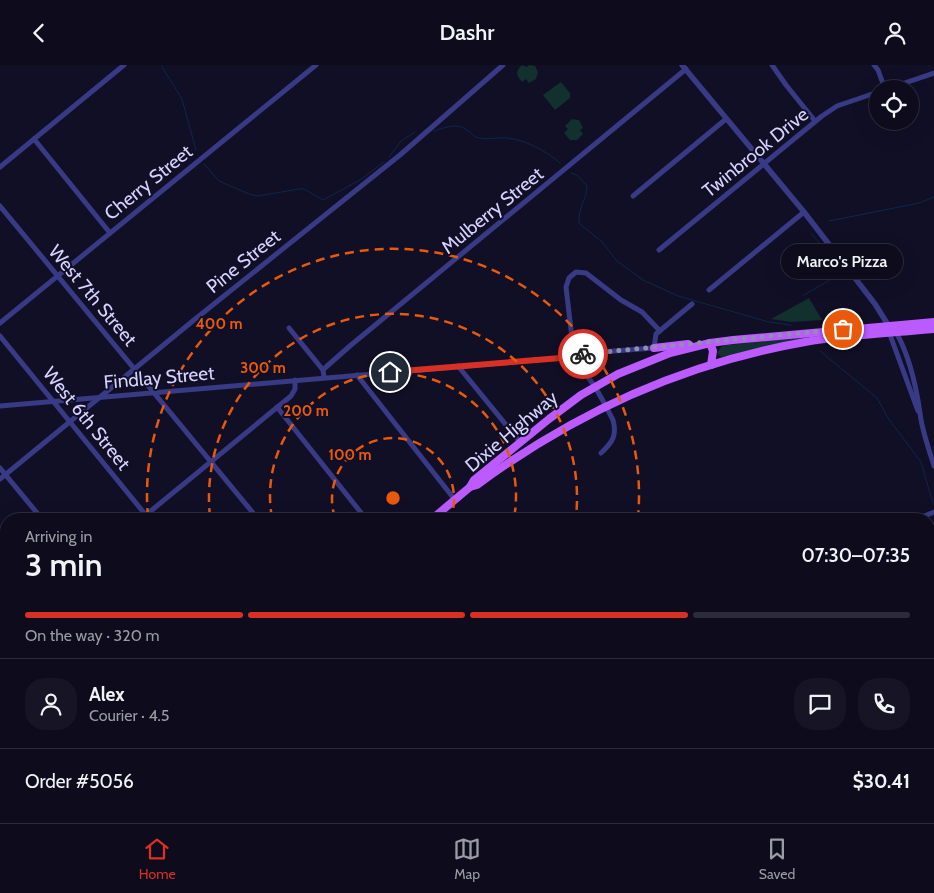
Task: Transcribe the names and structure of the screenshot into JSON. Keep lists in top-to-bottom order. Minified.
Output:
{"streets":{"main road":["Dixie Highway"],"street":["Twinbrook Drive","Cherry Street","Mulberry Street","Pine Street","West 7th Street","Findlay Street","West 6th Street"]},"crossings":[["Cherry Street","West 7th Street"],["Pine Street","West 7th Street"],["Pine Street","Findlay Street"],["Pine Street","West 6th Street"],["West 7th Street","Findlay Street"],["Findlay Street","West 6th Street"],["Findlay Street","Dixie Highway"]],"places":["Marco's Pizza"],"page":{"header":"Dashr","bubble":"Marco's Pizza","heading":["3 min","Arriving in","07:30–07:35"],"panel":["Alex","Courier · 4.5","Order #5056","$30.41"],"bar":"On the way · 320 m","tabs":["Home","Map","Saved"]},"rings":["400 m","300 m","200 m","100 m"]}
